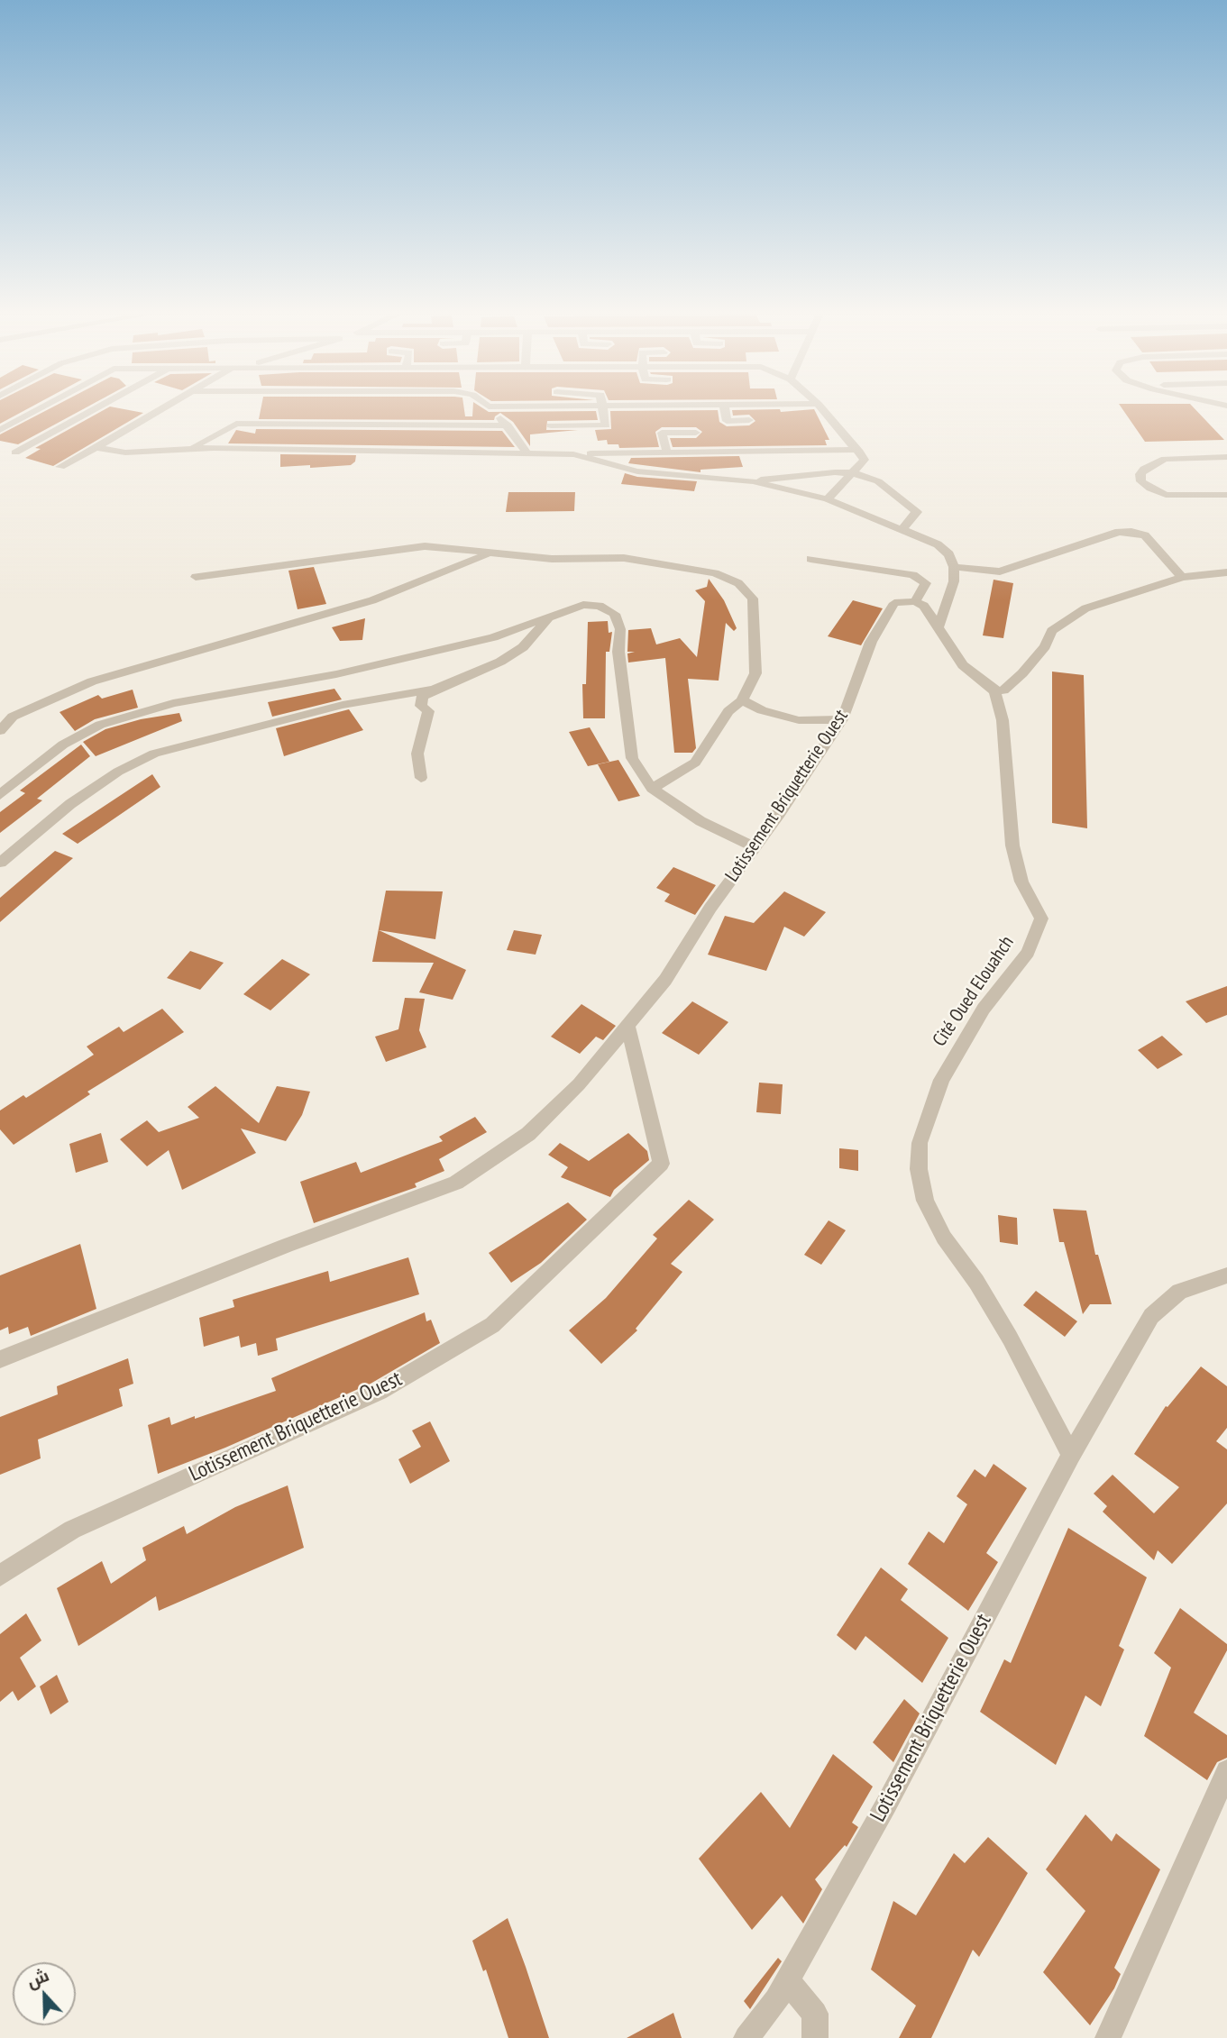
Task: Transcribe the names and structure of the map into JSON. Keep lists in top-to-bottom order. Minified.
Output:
{"streets":{"street":["Lotissement Briquetterie Ouest","Cité Oued Elouahch"]},"crossings":[["Lotissement Briquetterie Ouest","Cité Oued Elouahch"]],"north":"top"}
